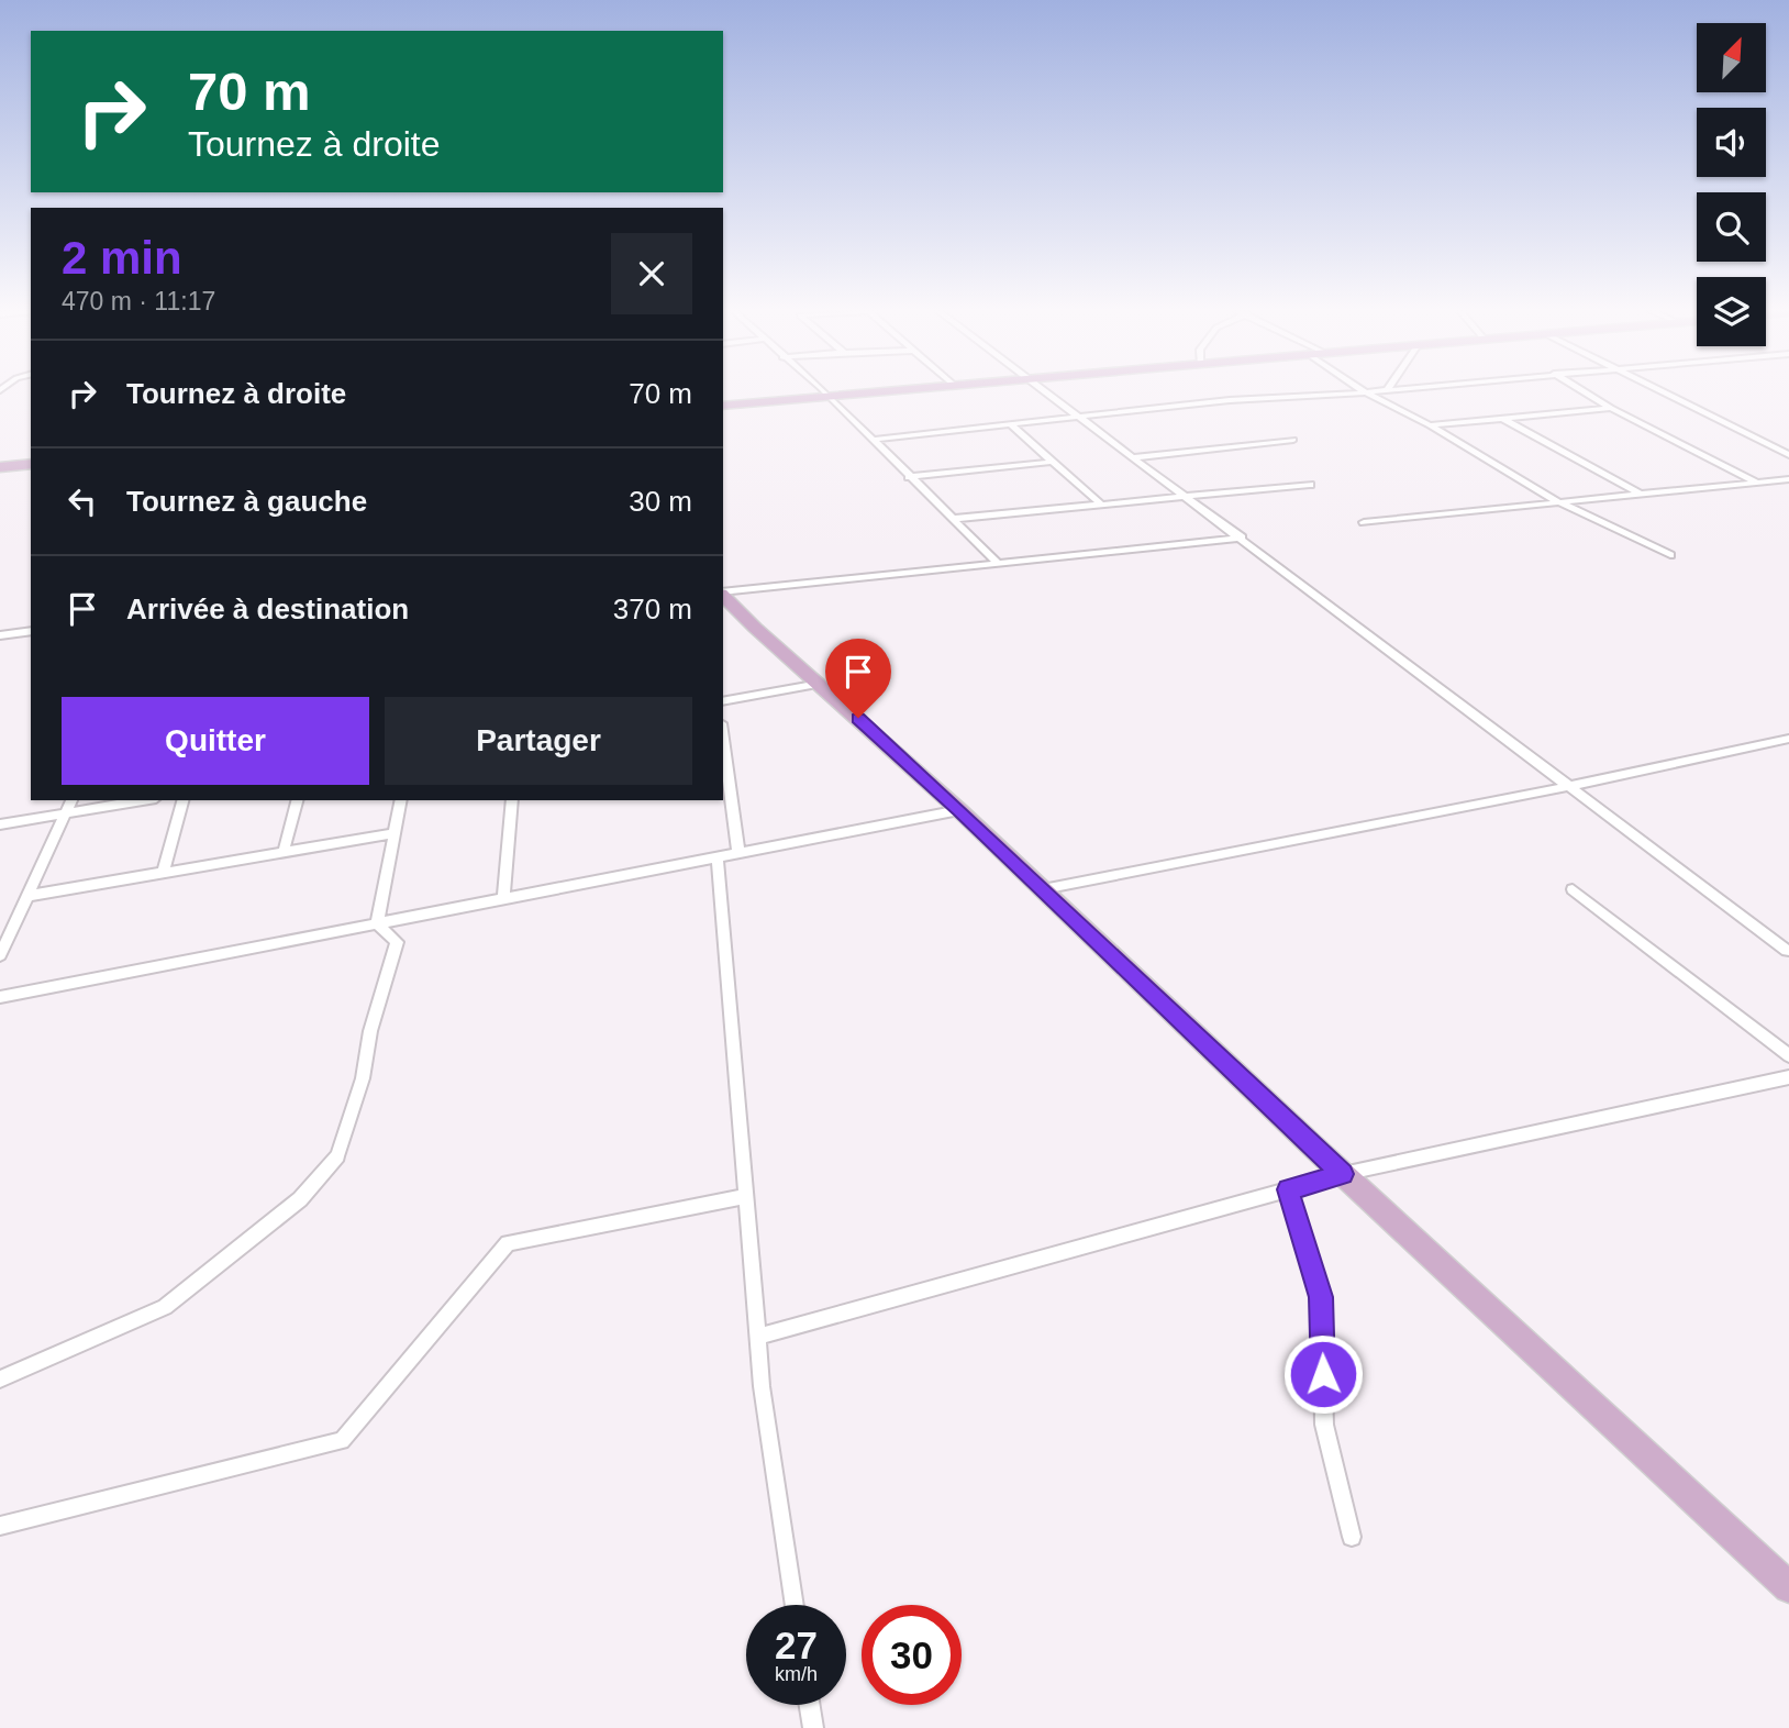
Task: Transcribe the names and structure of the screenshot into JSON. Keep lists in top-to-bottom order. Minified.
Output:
{"north":"top right","page":{"turn":["70 m","Tournez à droite"],"heading":["2 min","470 m · 11:17"],"list":[{"name":"Tournez à droite","value":"70 m"},{"name":"Tournez à gauche","value":"30 m"},{"name":"Arrivée à destination","value":"370 m"}],"buttons":["Quitter","Partager"],"speed":"27 km/h","limit":"30"}}
